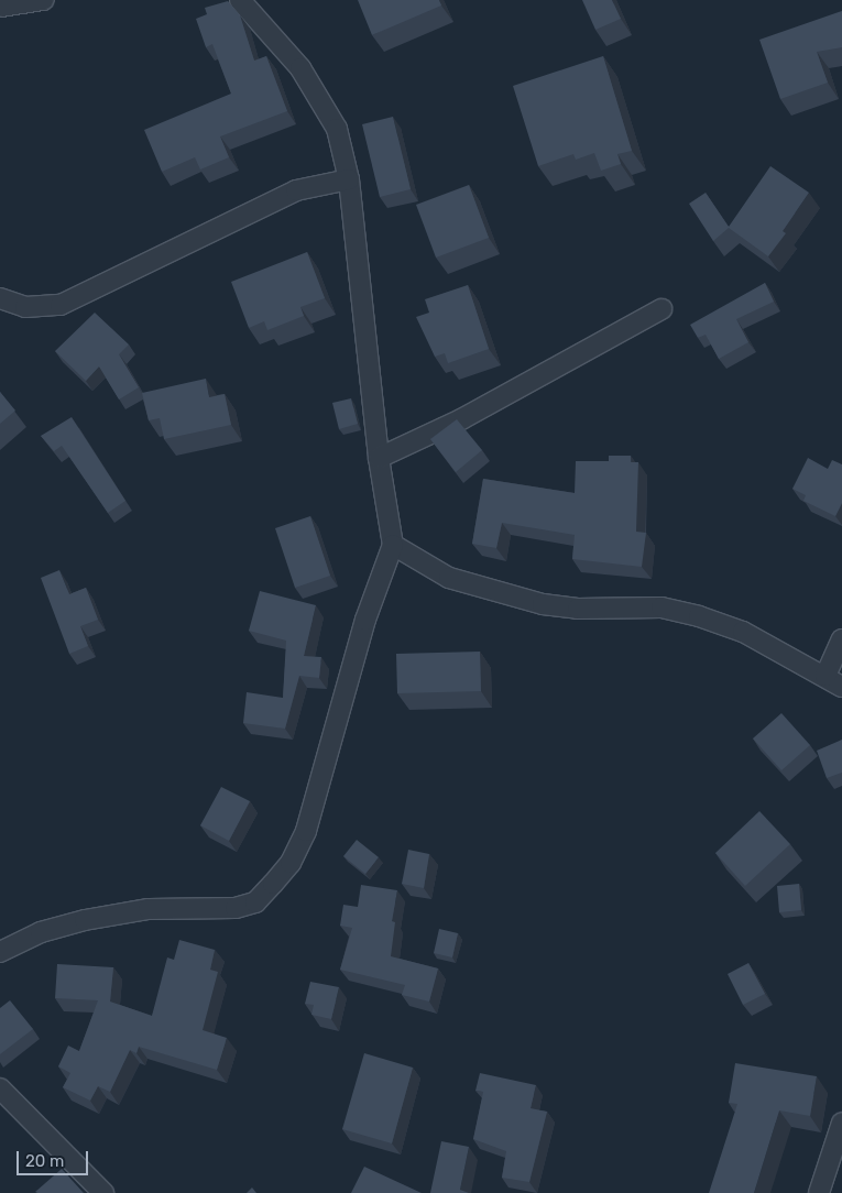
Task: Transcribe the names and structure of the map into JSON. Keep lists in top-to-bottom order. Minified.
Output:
{"scale_bar":"20 m"}
